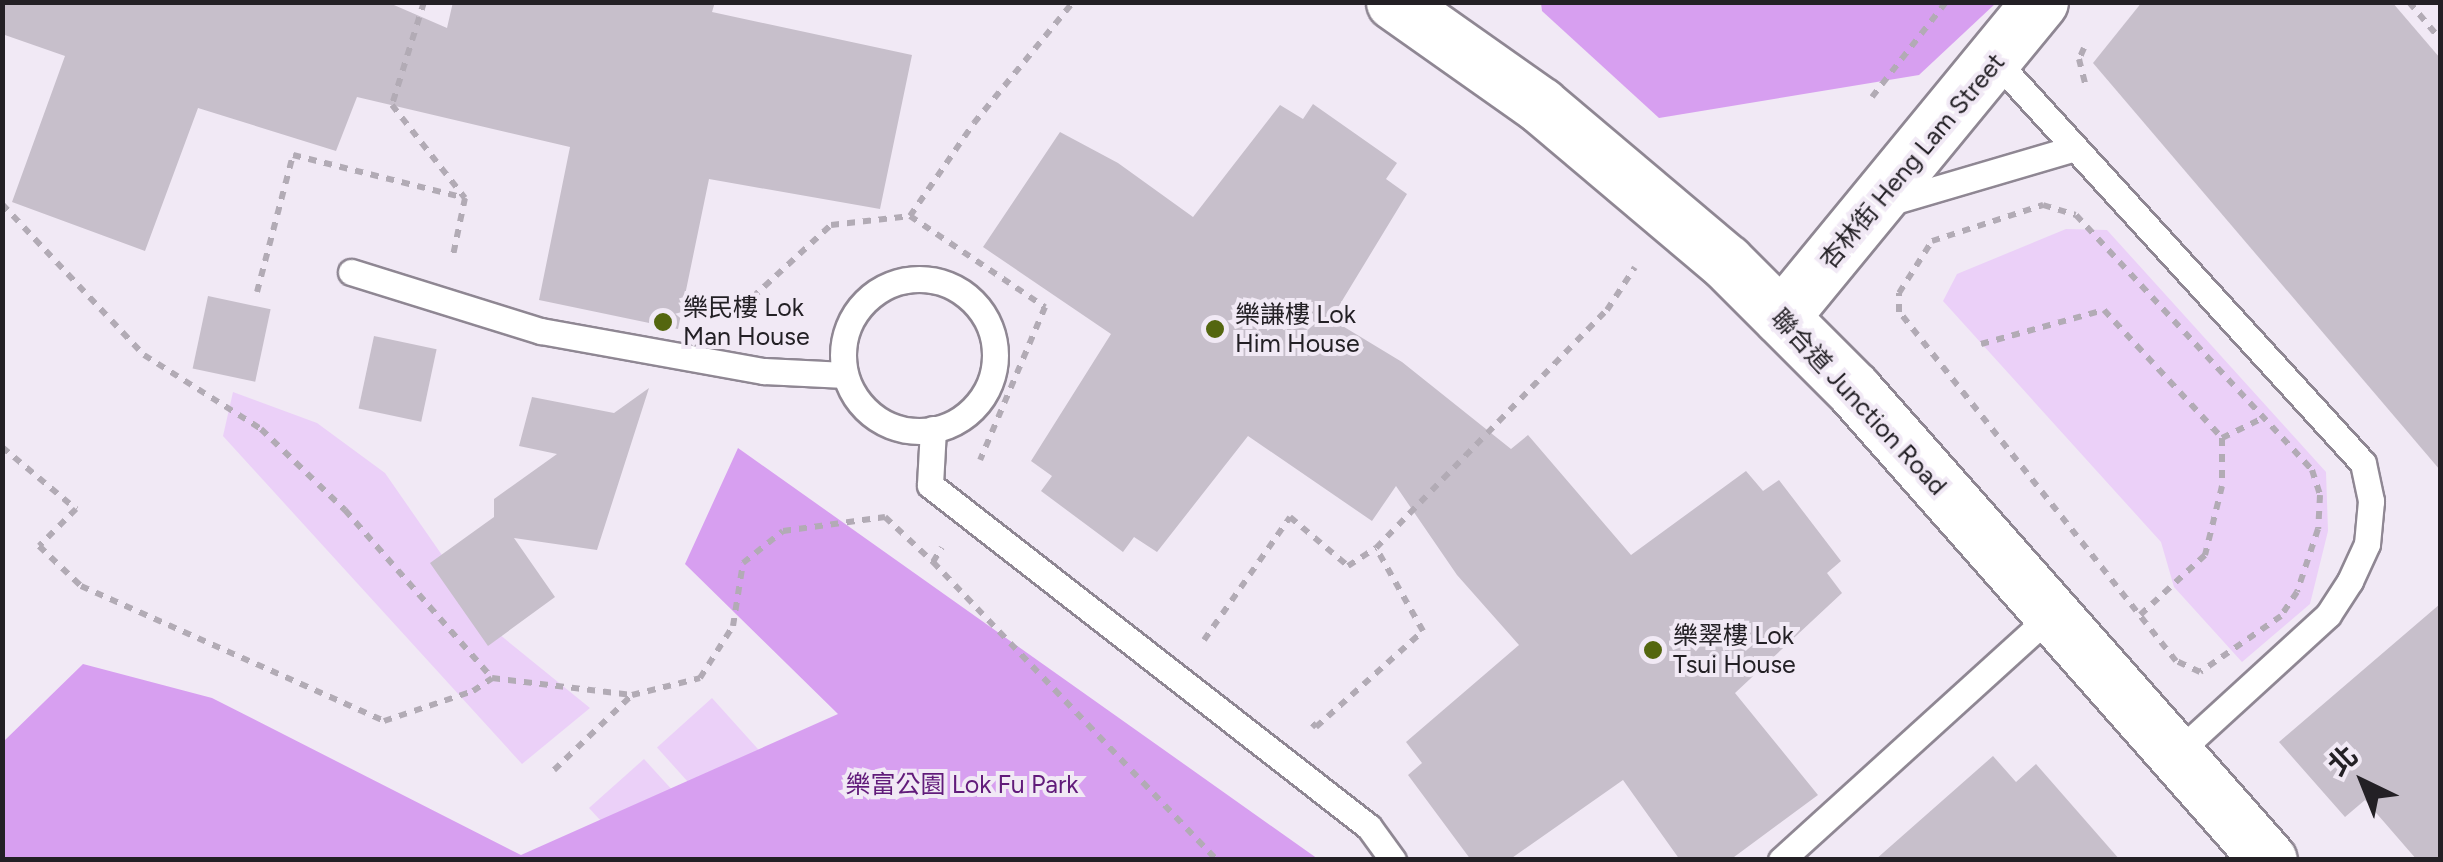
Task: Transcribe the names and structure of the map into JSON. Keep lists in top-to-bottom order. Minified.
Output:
{"streets":{"main road":["杏林街 Heng Lam Street","聯合道 Junction Road"]},"crossings":[["杏林街 Heng Lam Street","聯合道 Junction Road"]],"parks":["樂富公園 Lok Fu Park"],"places":["樂民樓 Lok Man House","樂謙樓 Lok Him House","樂翠樓 Lok Tsui House"],"north":"top left"}
